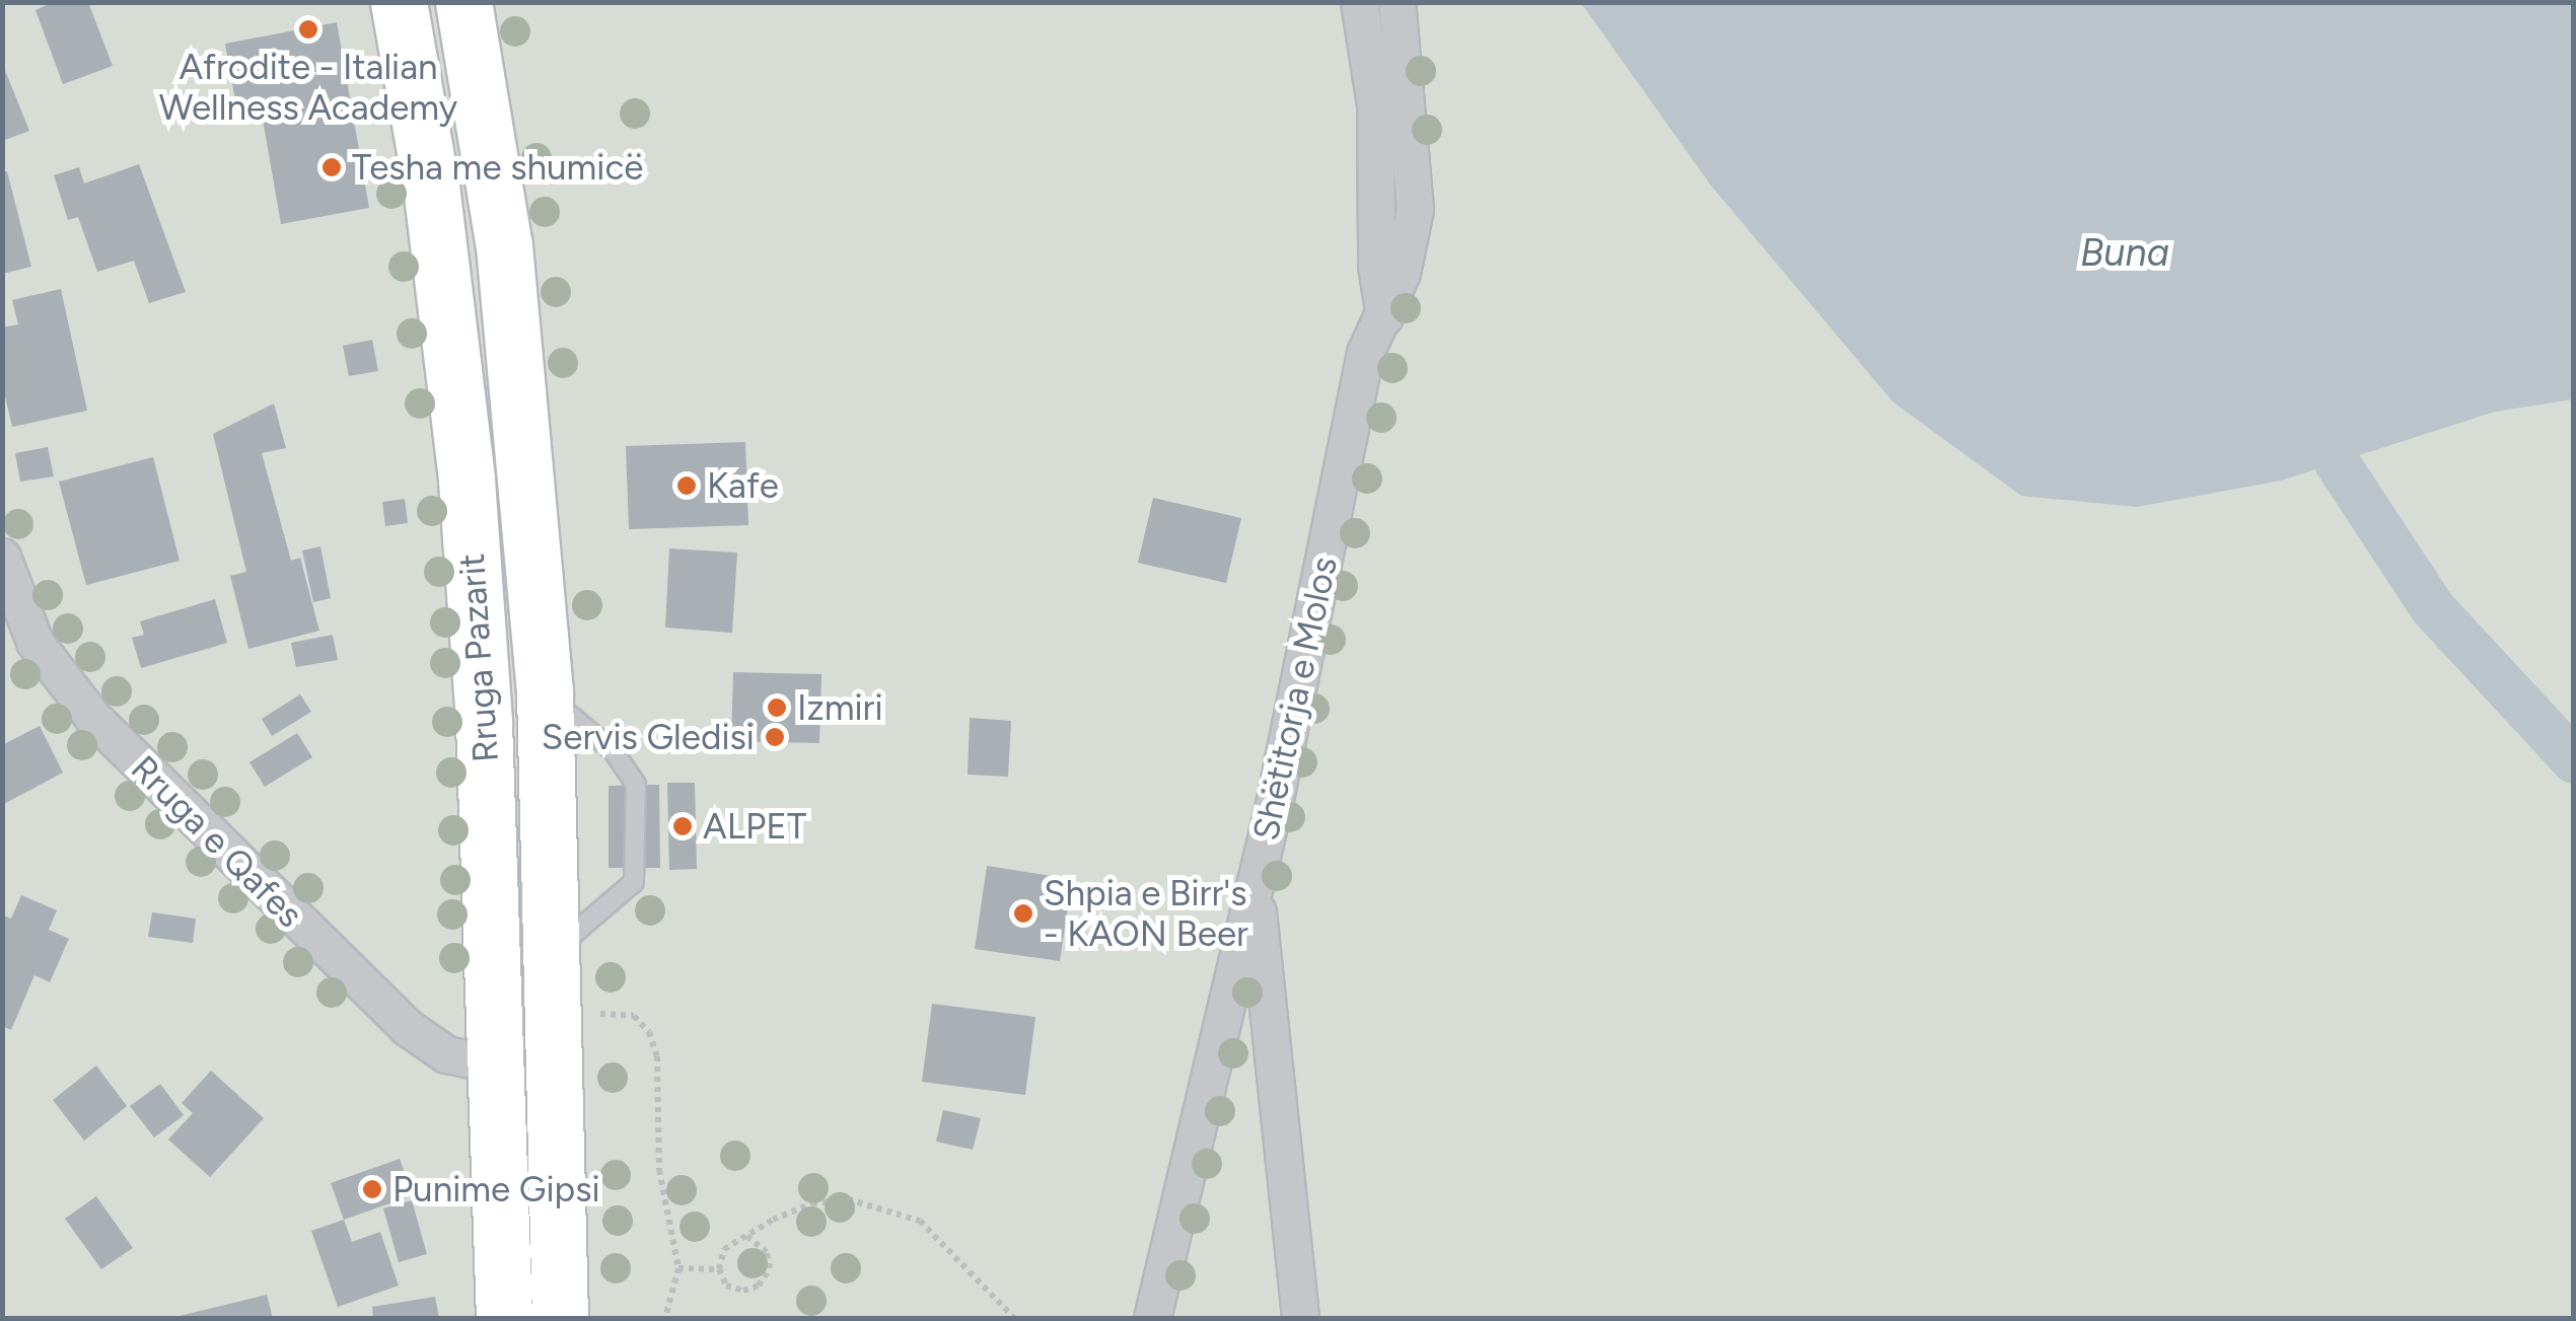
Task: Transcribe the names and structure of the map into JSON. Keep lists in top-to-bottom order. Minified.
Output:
{"streets":{"main road":["Rruga Pazarit"],"street":["Shëtitorja e Molos","Rruga e Qafes"]},"crossings":[["Rruga Pazarit","Rruga e Qafes"]],"water":["Buna"],"places":["Afrodite - Italian Wellness Academy","Tesha me shumicë","Kafe","Izmiri","Servis Gledisi","ALPET","Shpia e Birr's - KAON Beer","Punime Gipsi"]}
